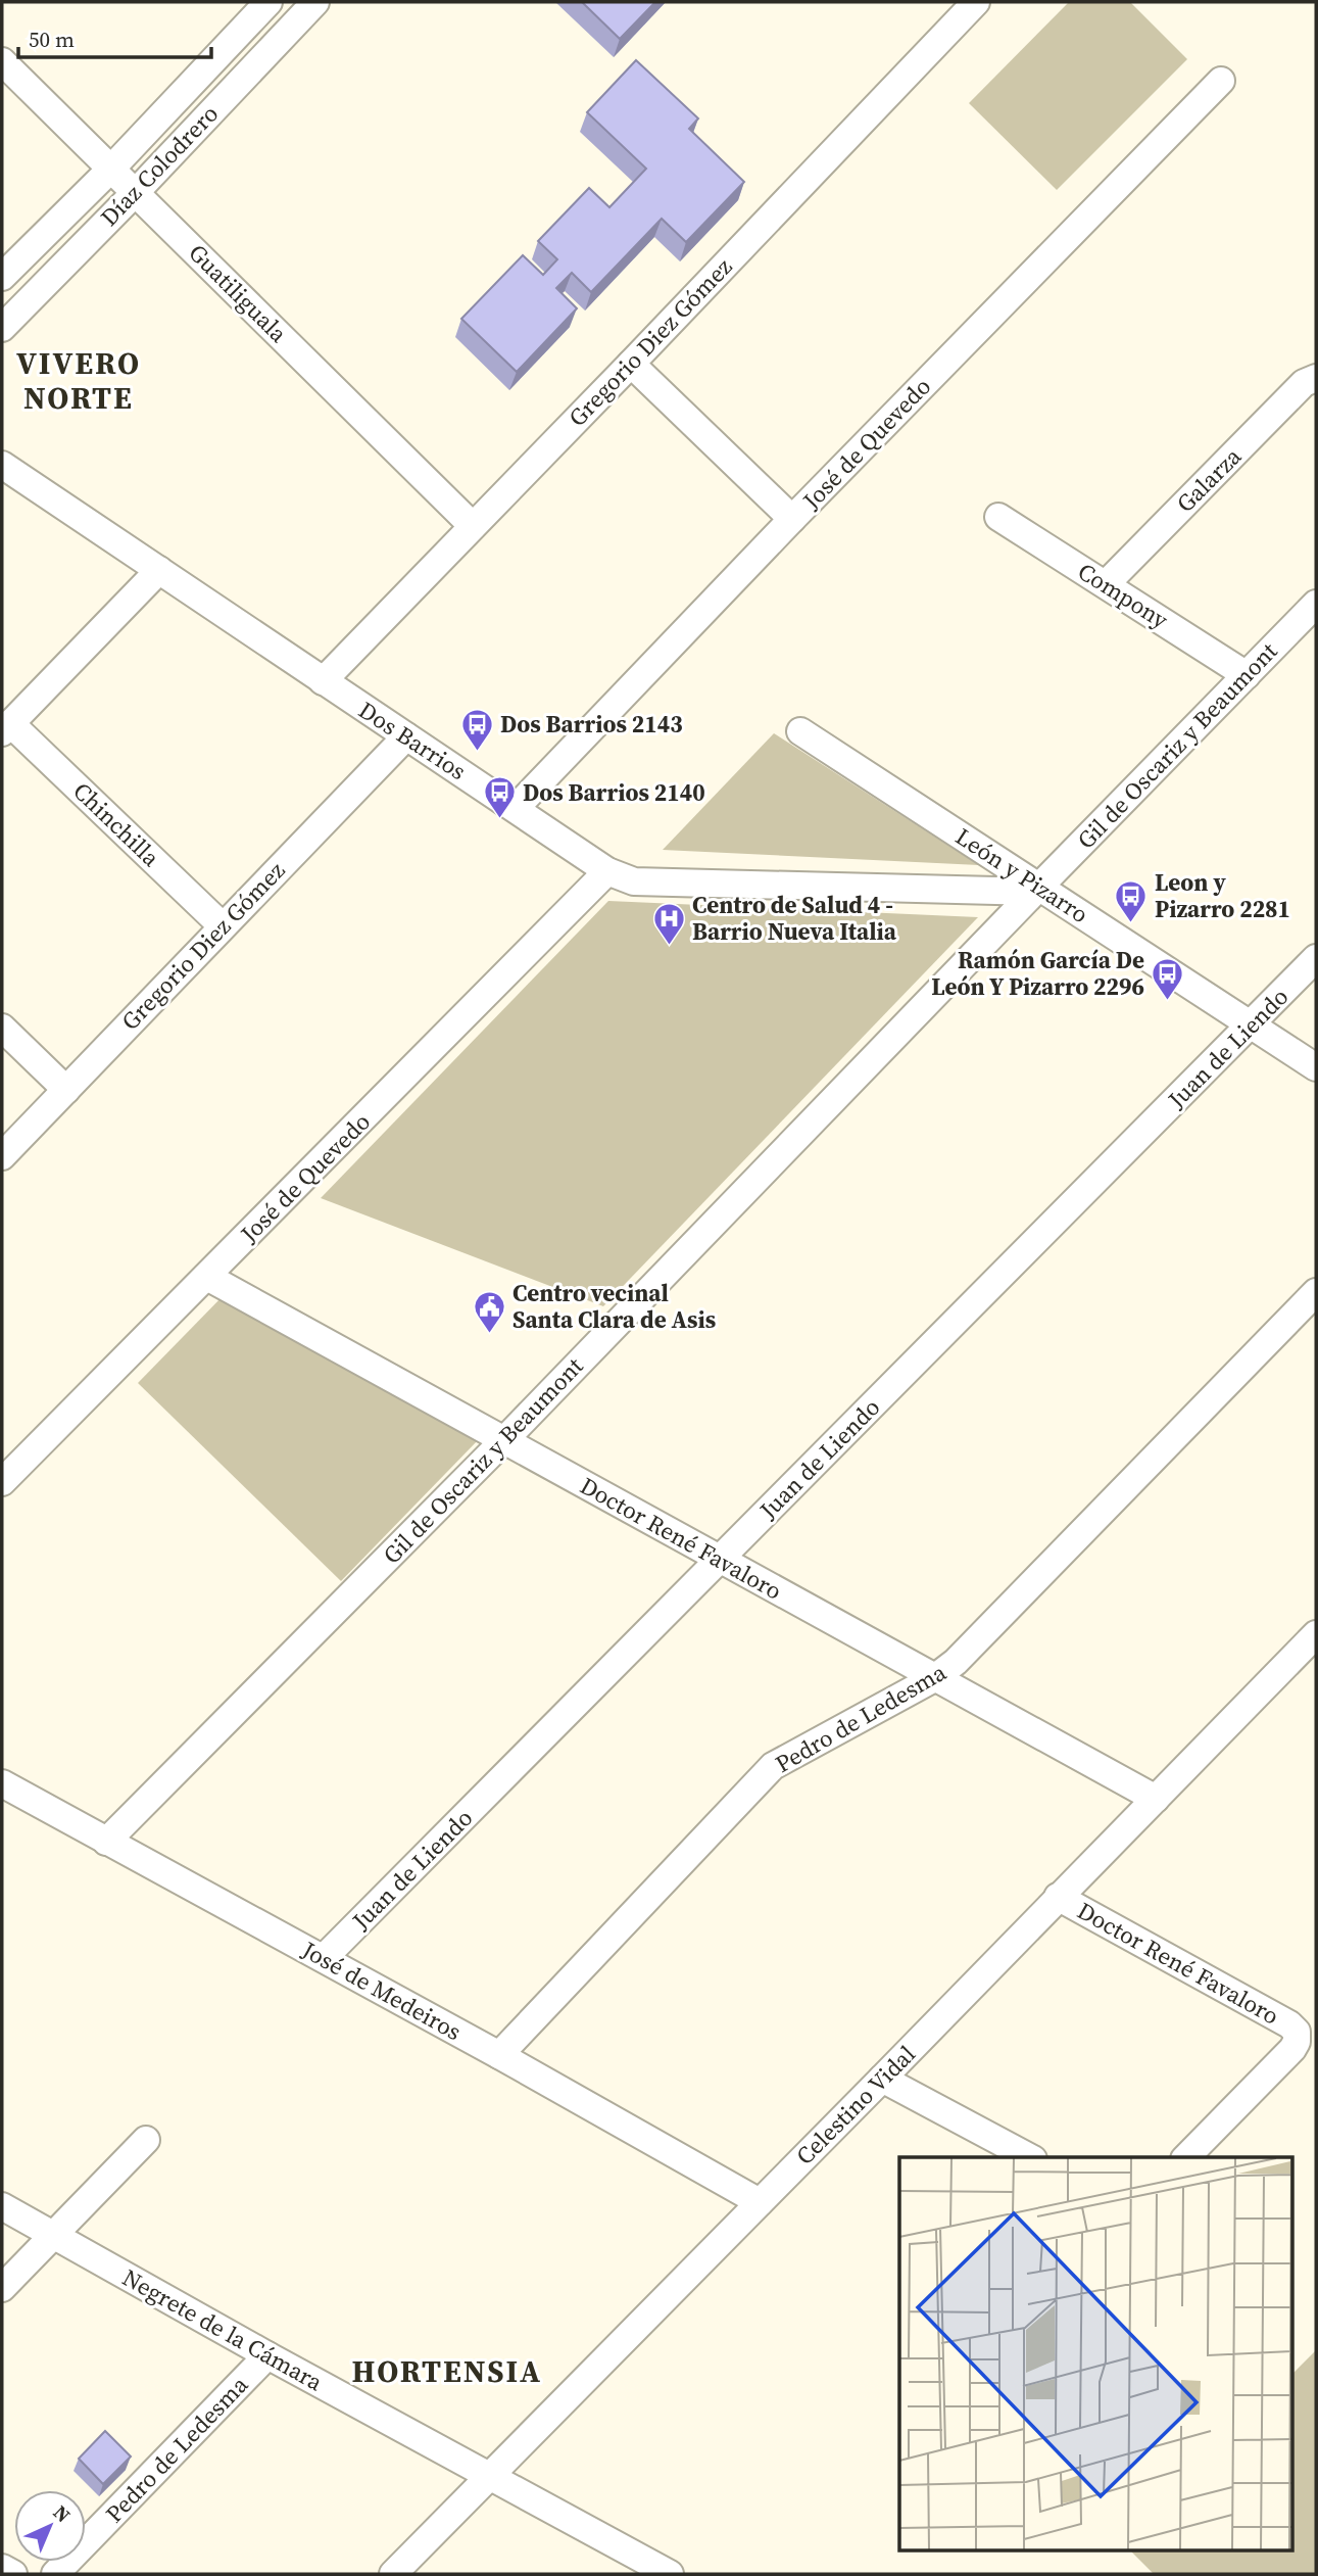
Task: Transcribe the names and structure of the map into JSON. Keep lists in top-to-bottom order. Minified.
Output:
{"streets":{"street":["Díaz Colodrero","Guatiliguala","Gregorio Diez Gómez","José de Quevedo","Galarza","Compony","Dos Barrios","Gil de Oscariz y Beaumont","Chinchilla","León y Pizarro","Juan de Liendo","Doctor René Favaloro","Pedro de Ledesma","José de Medeiros","Celestino Vidal","Negrete de la Cámara"]},"crossings":[["Díaz Colodrero","Guatiliguala"],["Guatiliguala","Gregorio Diez Gómez"],["Gregorio Diez Gómez","Dos Barrios"],["Gregorio Diez Gómez","Chinchilla"],["José de Quevedo","Dos Barrios"],["José de Quevedo","Doctor René Favaloro"],["Galarza","Compony"],["Compony","Gil de Oscariz y Beaumont"],["Dos Barrios","Gil de Oscariz y Beaumont"],["Dos Barrios","León y Pizarro"],["Gil de Oscariz y Beaumont","León y Pizarro"],["Gil de Oscariz y Beaumont","Doctor René Favaloro"],["Gil de Oscariz y Beaumont","José de Medeiros"],["León y Pizarro","Juan de Liendo"],["Juan de Liendo","Doctor René Favaloro"],["Juan de Liendo","José de Medeiros"],["Doctor René Favaloro","Pedro de Ledesma"],["Doctor René Favaloro","Celestino Vidal"],["Pedro de Ledesma","José de Medeiros"],["Pedro de Ledesma","Negrete de la Cámara"],["José de Medeiros","Celestino Vidal"],["Celestino Vidal","Negrete de la Cámara"]],"districts":["VIVERO NORTE","HORTENSIA"],"places":{"bus stop":["Dos Barrios 2143","Dos Barrios 2140","Leon y Pizarro 2281","Ramón García De León Y Pizarro 2296"],"hospital":["Centro de Salud 4 - Barrio Nueva Italia"],"public building":["Centro vecinal Santa Clara de Asis"]},"scale_bar":"50 m","north":"top right"}
